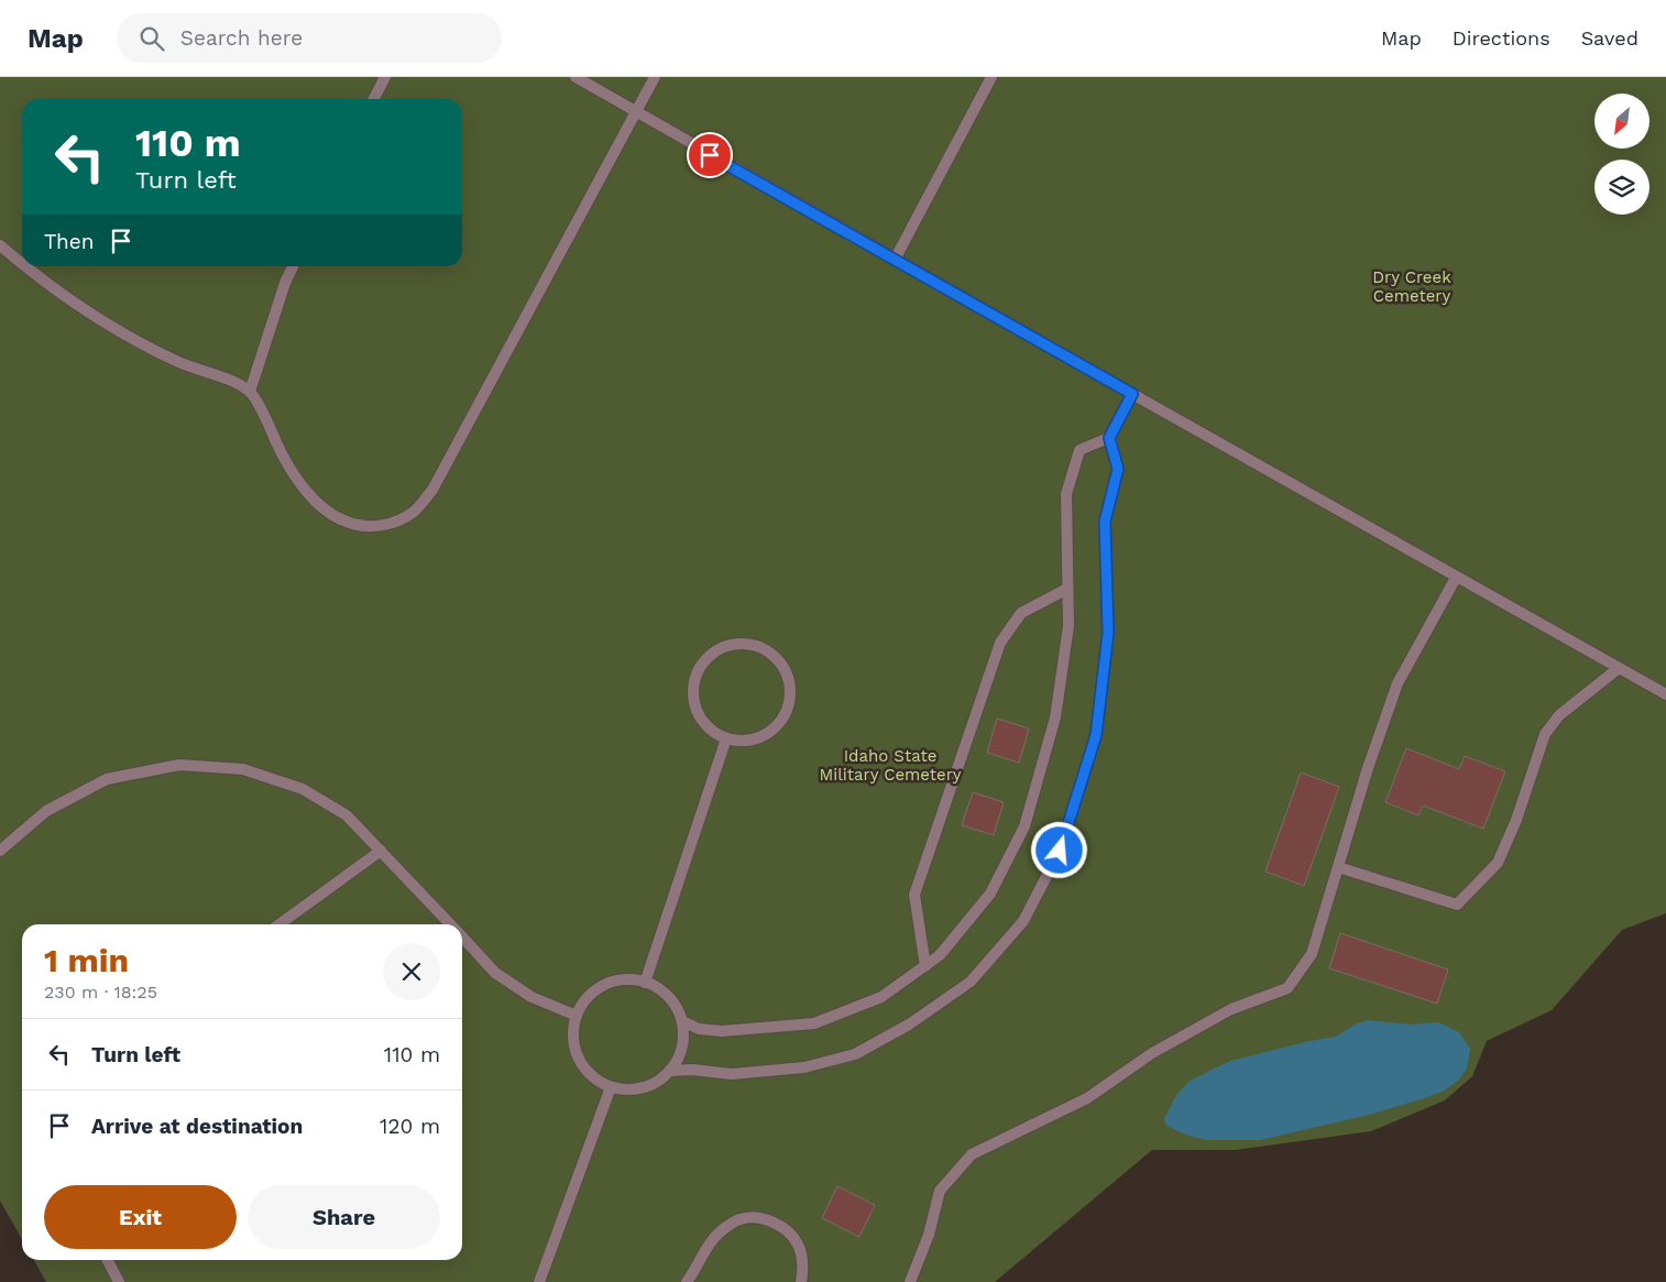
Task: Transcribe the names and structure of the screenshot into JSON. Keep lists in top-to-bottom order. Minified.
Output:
{"parks":["Dry Creek Cemetery","Idaho State Military Cemetery"],"north":"bottom left","page":{"header":"Map","search":"Search here","nav":["Map","Directions","Saved"],"turn":["110 m","Turn left"],"then":"Then","heading":["1 min","230 m · 18:25"],"list":[{"name":"Turn left","value":"110 m"},{"name":"Arrive at destination","value":"120 m"}],"buttons":["Exit","Share"]}}
